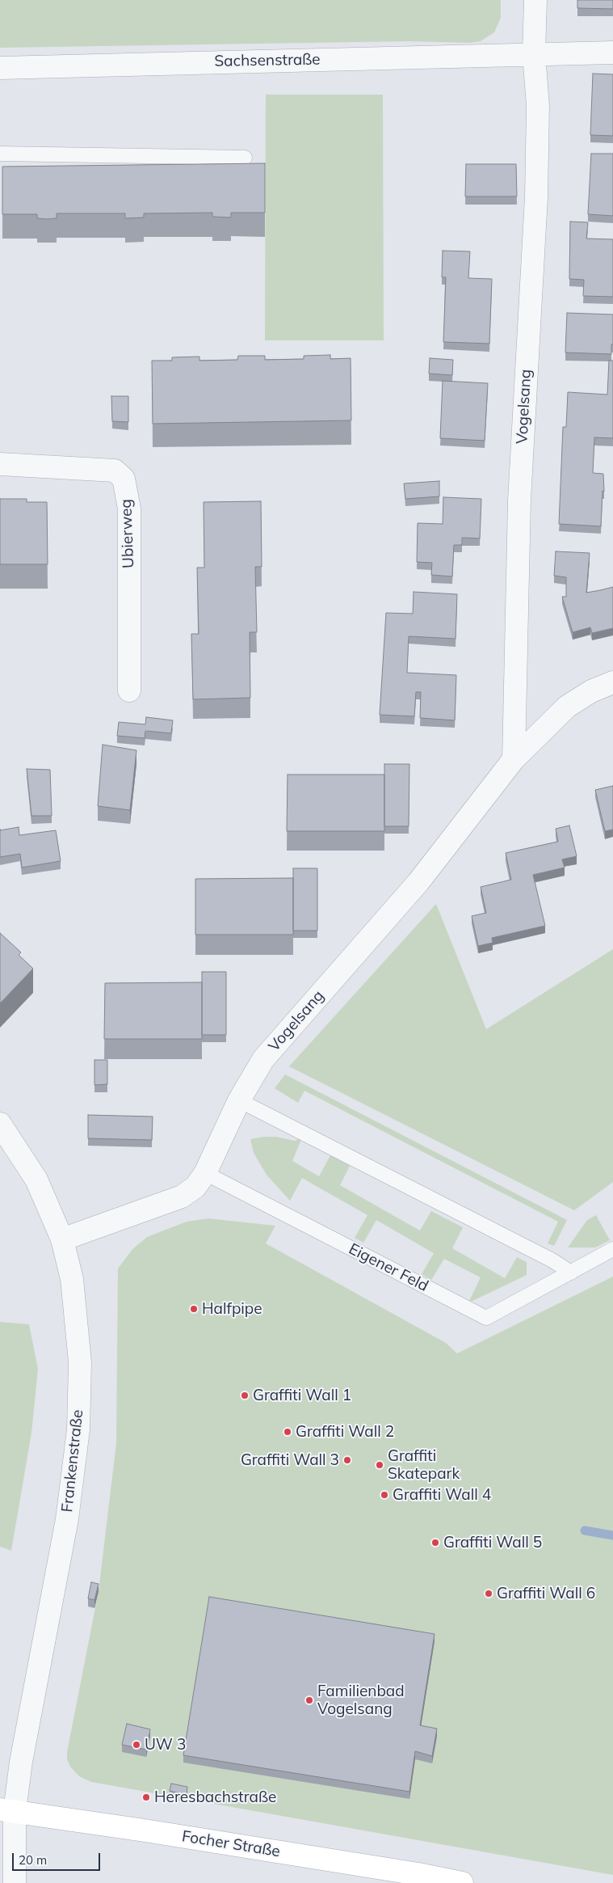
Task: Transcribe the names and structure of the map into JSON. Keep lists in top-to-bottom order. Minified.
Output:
{"streets":{"main road":["Focher Straße"],"street":["Sachsenstraße","Vogelsang","Ubierweg","Frankenstraße"],"lane":["Eigener Feld"]},"crossings":[["Sachsenstraße","Vogelsang"],["Vogelsang","Eigener Feld"],["Vogelsang","Frankenstraße"],["Frankenstraße","Focher Straße"]],"places":["Halfpipe","Graffiti Wall 1","Graffiti Wall 2","Graffiti Wall 3","Graffiti Skatepark","Graffiti Wall 4","Graffiti Wall 5","Graffiti Wall 6","Familienbad Vogelsang","UW 3","Heresbachstraße"],"scale_bar":"20 m"}
